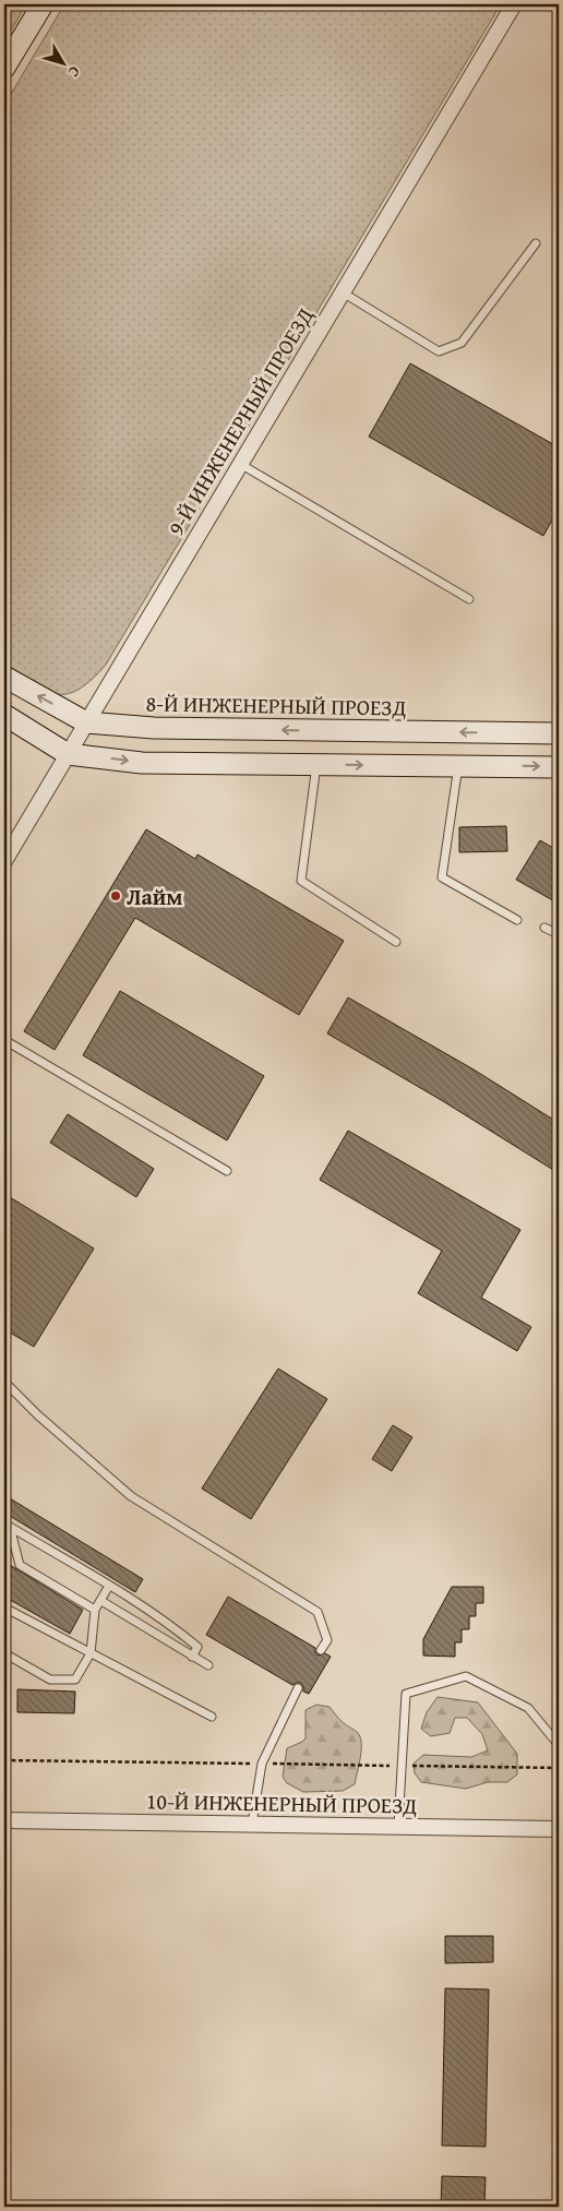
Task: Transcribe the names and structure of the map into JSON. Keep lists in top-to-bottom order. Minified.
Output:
{"streets":{"street":["9-Й ИНЖЕНЕРНЫЙ ПРОЕЗД","8-Й ИНЖЕНЕРНЫЙ ПРОЕЗД","10-Й ИНЖЕНЕРНЫЙ ПРОЕЗД"]},"crossings":[["9-Й ИНЖЕНЕРНЫЙ ПРОЕЗД","8-Й ИНЖЕНЕРНЫЙ ПРОЕЗД"]],"places":["Лайм"],"north":"bottom right"}
